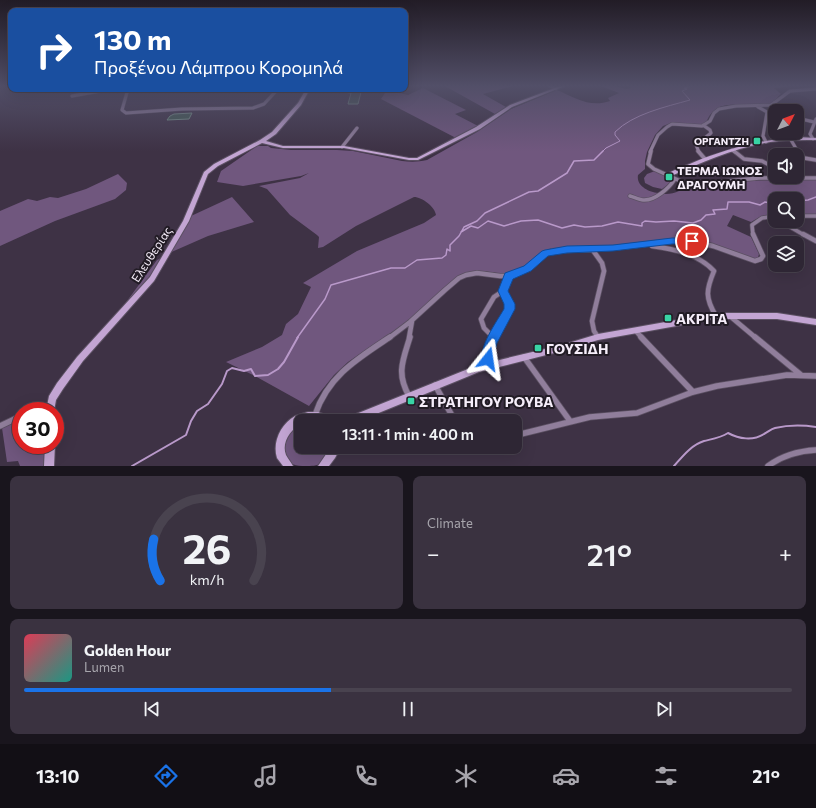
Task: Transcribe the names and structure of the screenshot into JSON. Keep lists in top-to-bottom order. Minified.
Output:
{"streets":{"street":["Ελευθερίας"]},"places":{"transit":["ΟΡΓΑΝΤΖΗ","ΤΕΡΜΑ ΙΩΝΟΣ ΔΡΑΓΟΥΜΗ","ΑΚΡΙΤΑ","ΓΟΥΣΙΔΗ","ΣΤΡΑΤΗΓΟΥ ΡΟΥΒΑ"]},"north":"top right","page":{"turn":["130 m","Προξένου Λάμπρου Κορομηλά"],"limit":"30","trip":"13:11 · 1 min · 400 m","tile":"Climate","heat":["−","21°","+"],"song":["Golden Hour","Lumen"],"tabs":["13:10","21°"],"gauge":["26","km/h"]}}
